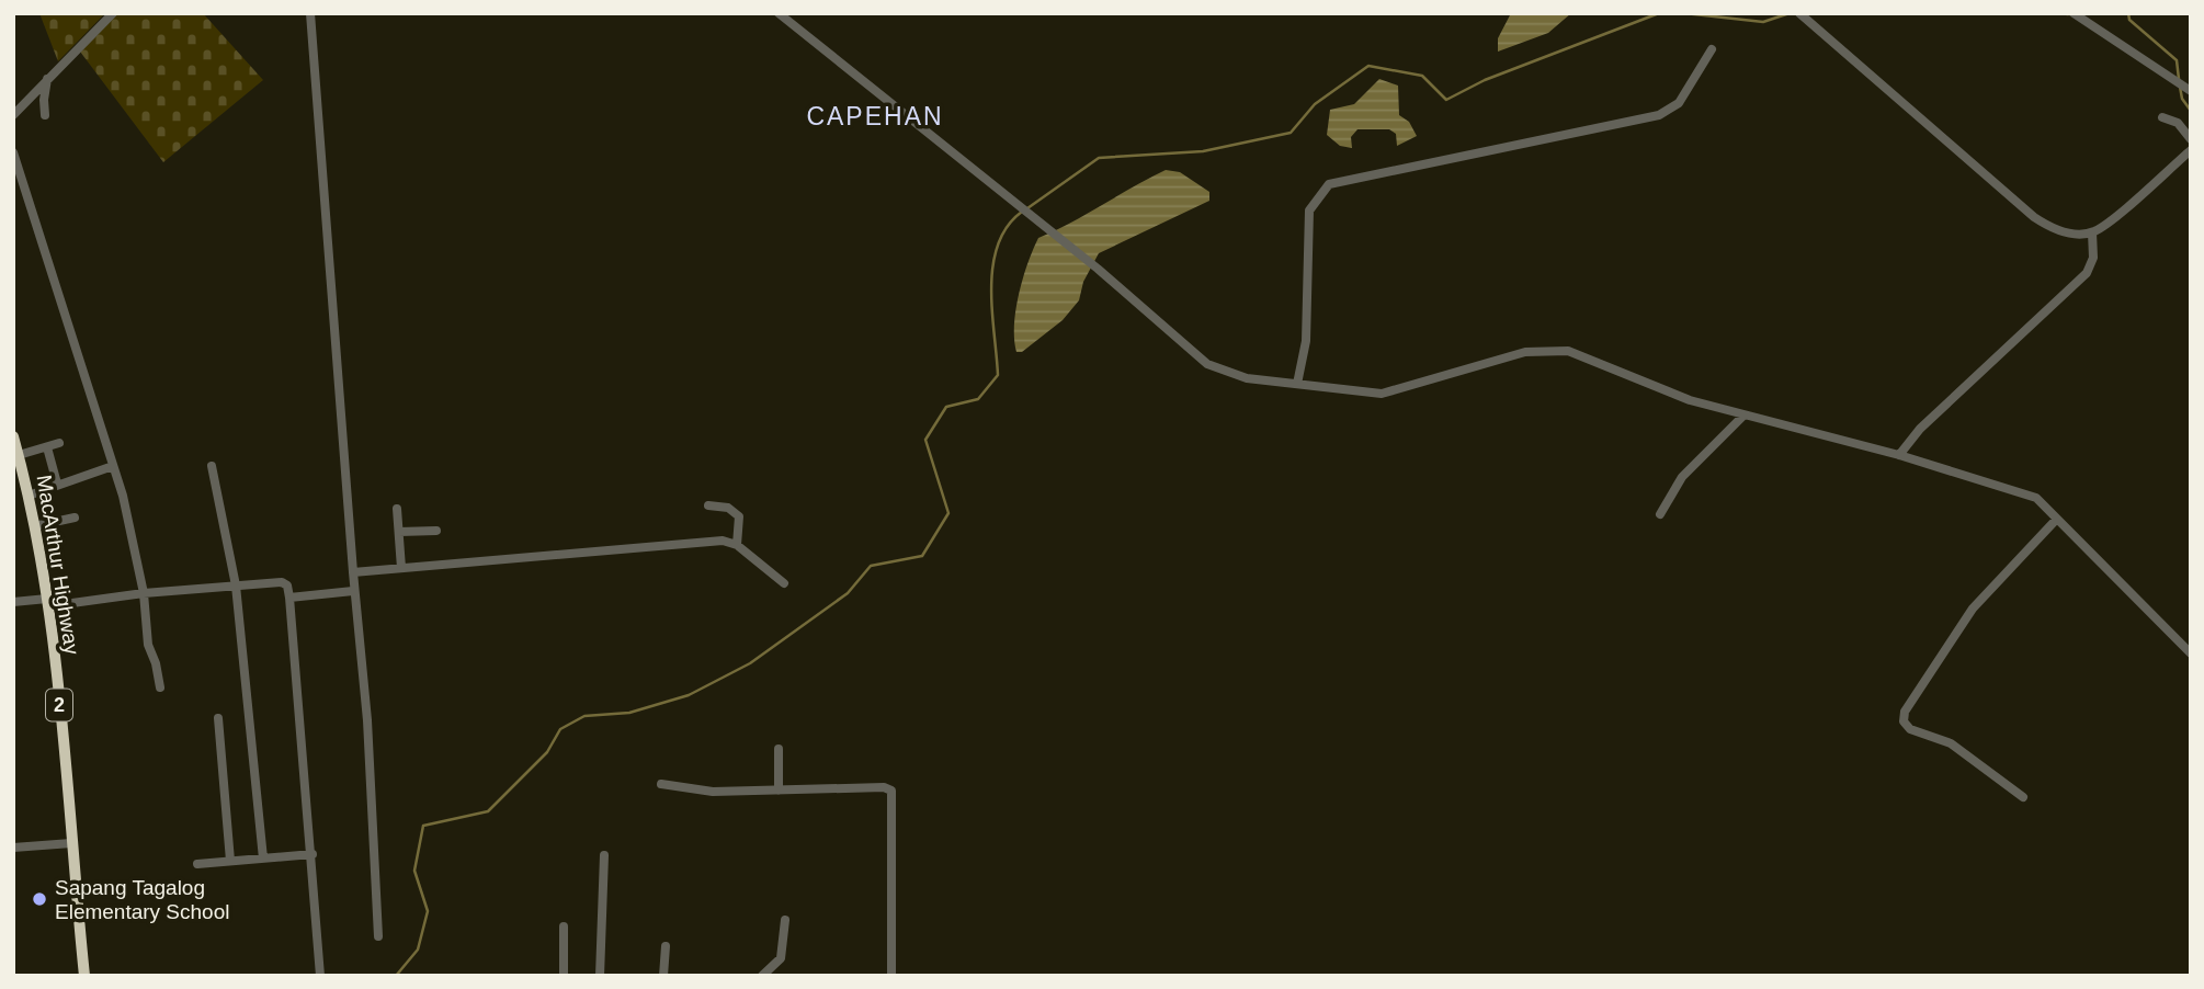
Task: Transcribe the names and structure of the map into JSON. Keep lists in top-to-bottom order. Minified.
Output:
{"streets":{"highway":["MacArthur Highway","2"]},"districts":["CAPEHAN"],"places":["Sapang Tagalog Elementary School"]}
